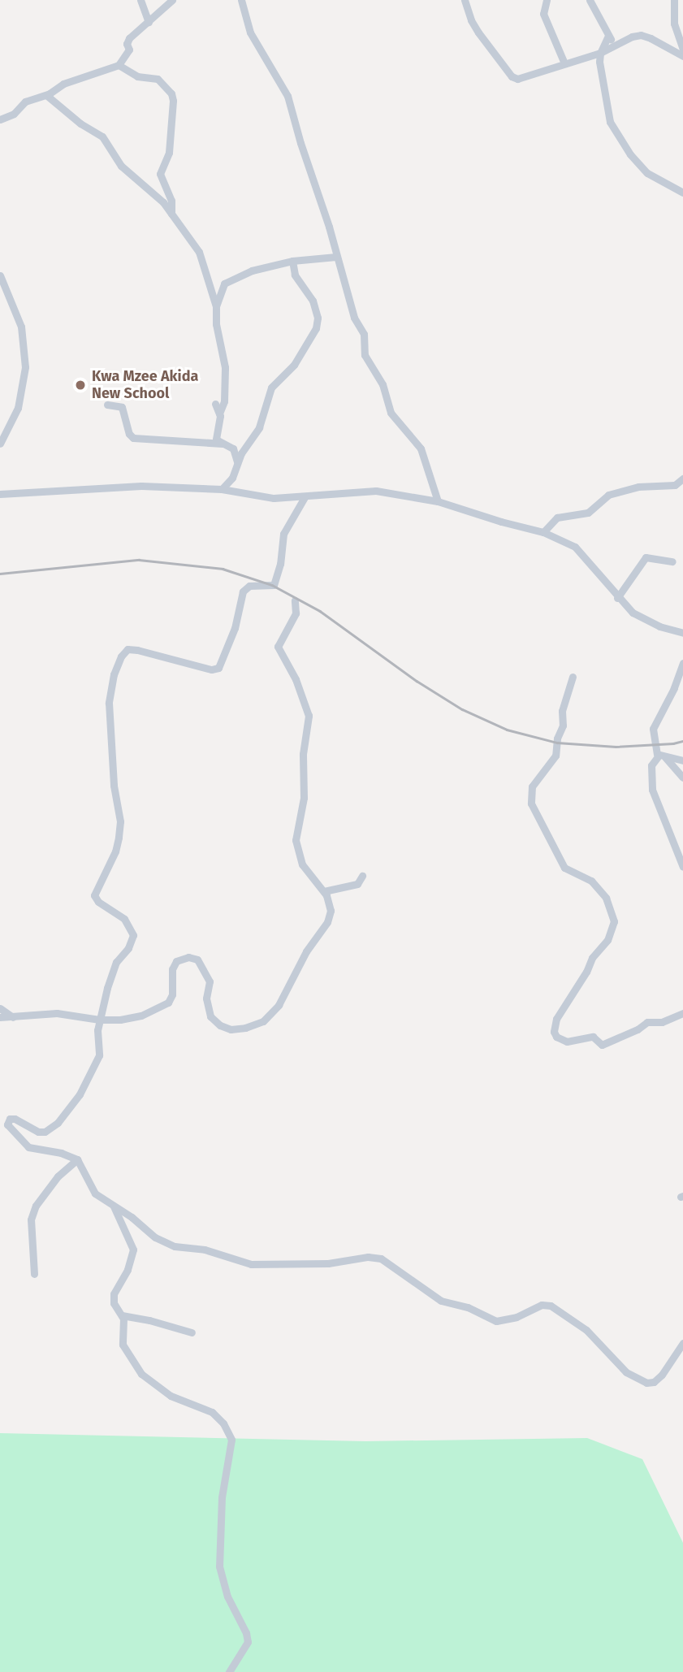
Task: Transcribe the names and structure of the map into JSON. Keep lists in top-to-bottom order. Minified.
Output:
{"places":["Kwa Mzee Akida New School"]}
